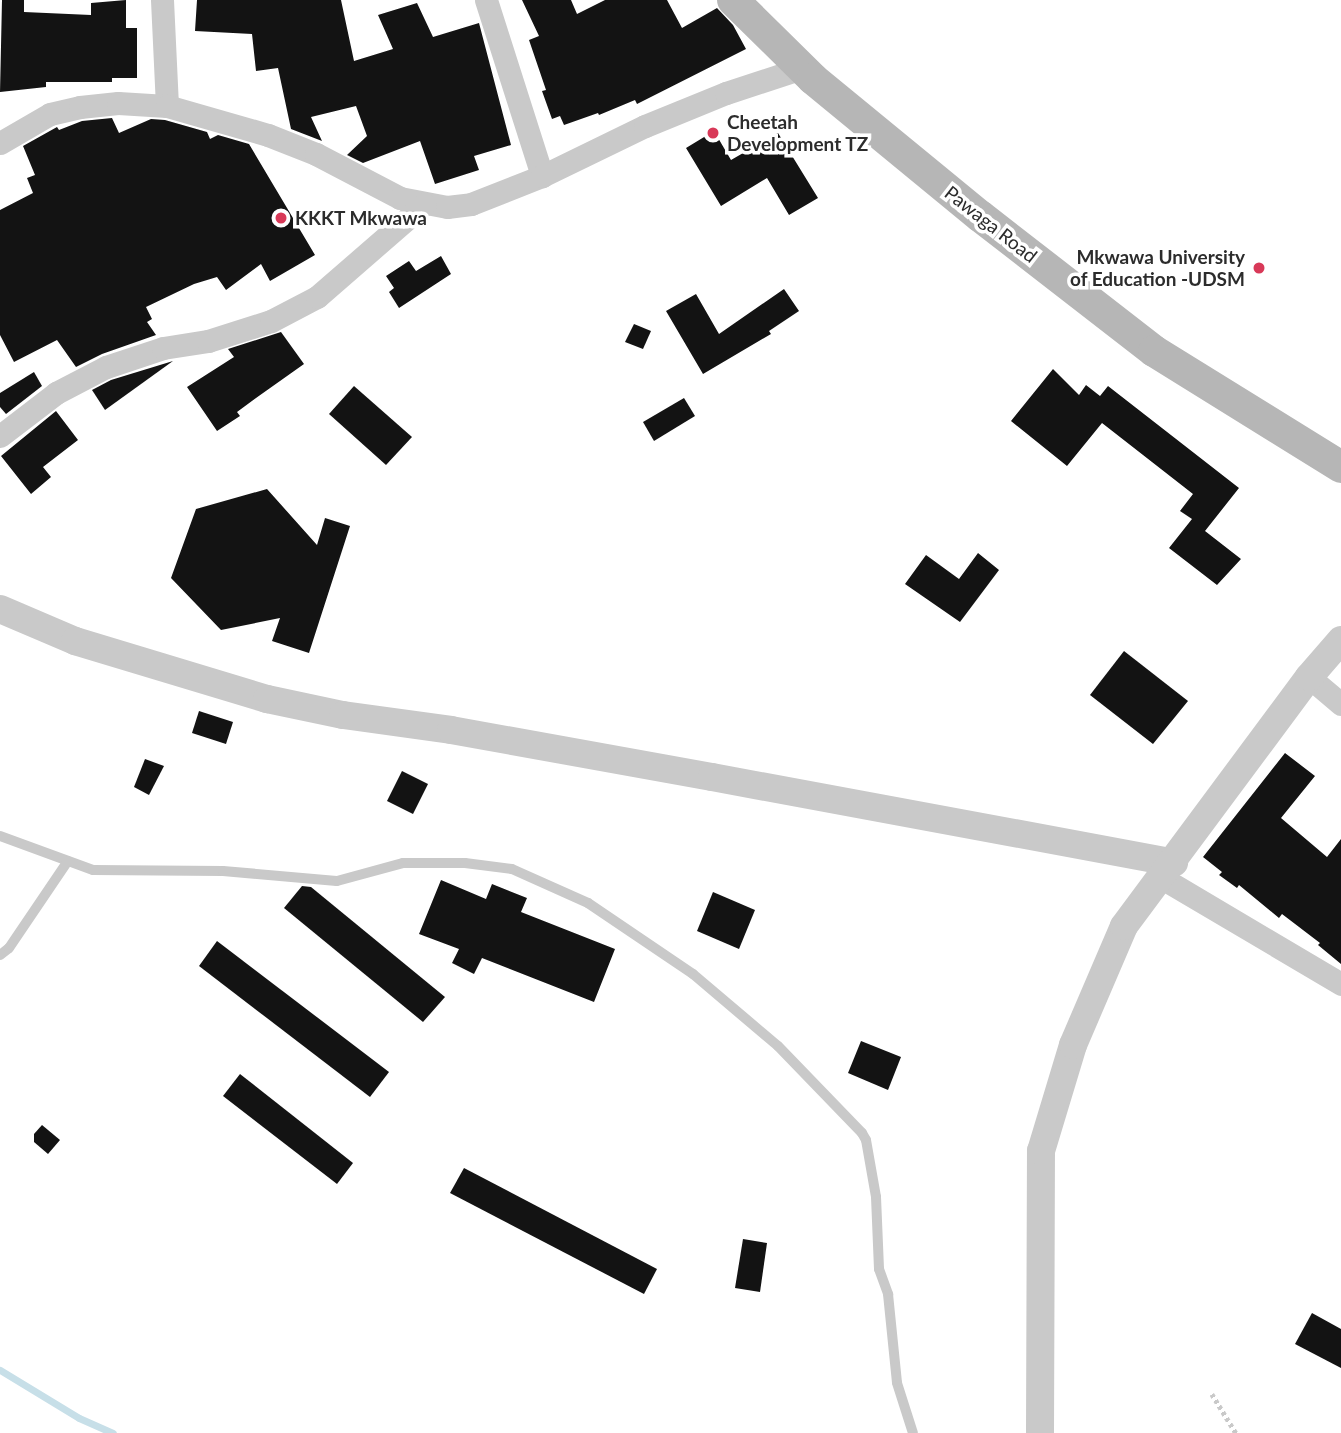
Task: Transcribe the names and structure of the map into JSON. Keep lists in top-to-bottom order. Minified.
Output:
{"streets":{"main road":["Pawaga Road"]},"places":["Cheetah Development TZ","KKKT Mkwawa","Mkwawa University of Education -UDSM"]}
